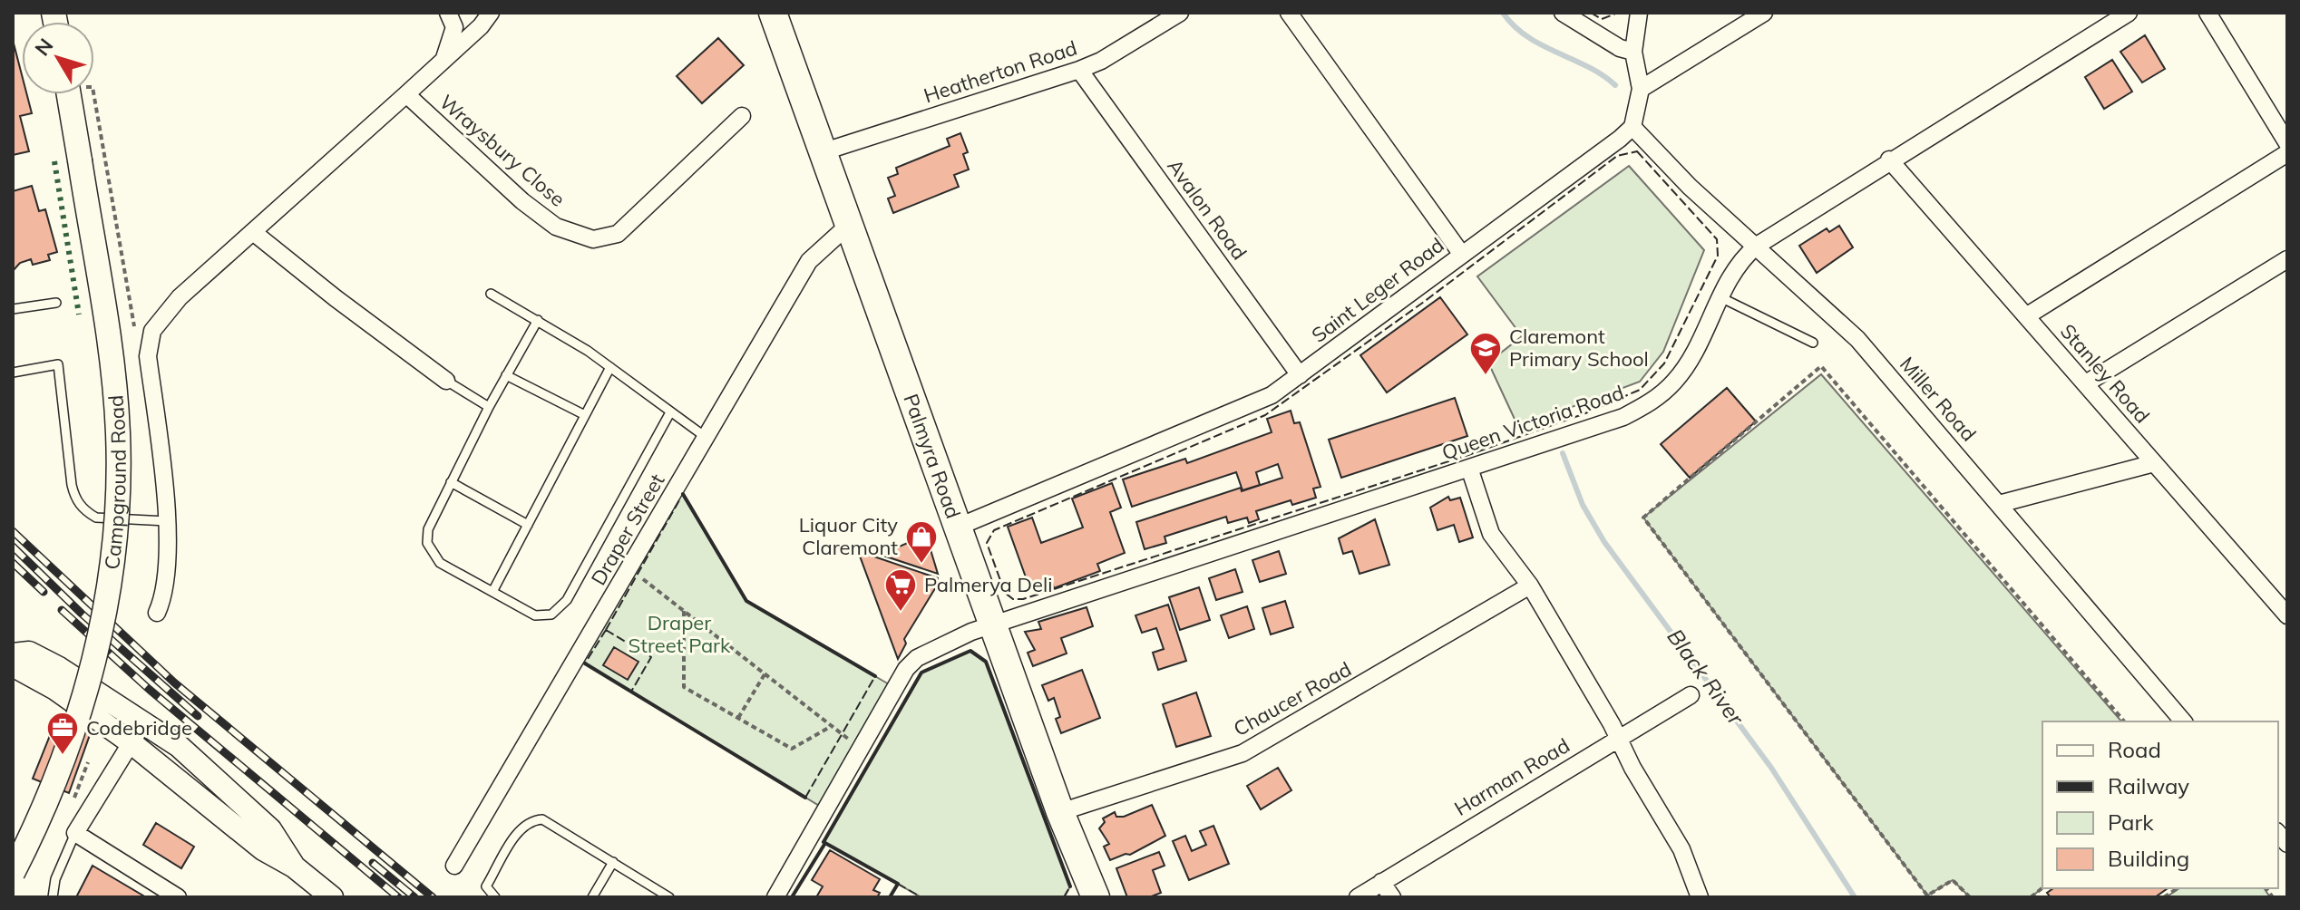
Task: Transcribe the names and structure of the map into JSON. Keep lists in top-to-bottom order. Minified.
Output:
{"streets":{"main road":["Palmyra Road","Campground Road"],"street":["Heatherton Road","Wraysbury Close","Avalon Road","Saint Leger Road","Stanley Road","Miller Road","Queen Victoria Road","Draper Street","Chaucer Road","Harman Road"]},"crossings":[["Heatherton Road","Avalon Road"],["Heatherton Road","Palmyra Road"],["Avalon Road","Saint Leger Road"],["Saint Leger Road","Miller Road"],["Saint Leger Road","Palmyra Road"],["Stanley Road","Queen Victoria Road"],["Miller Road","Queen Victoria Road"],["Queen Victoria Road","Palmyra Road"],["Palmyra Road","Draper Street"],["Palmyra Road","Chaucer Road"]],"water":["Black River"],"parks":["Draper Street Park"],"places":{"school or university":["Claremont Primary School"],"shop":["Liquor City Claremont"],"supermarket":["Palmerya Deli"],"office":["Codebridge"]},"legend":["Road","Railway","Park","Building"],"north":"top left"}
